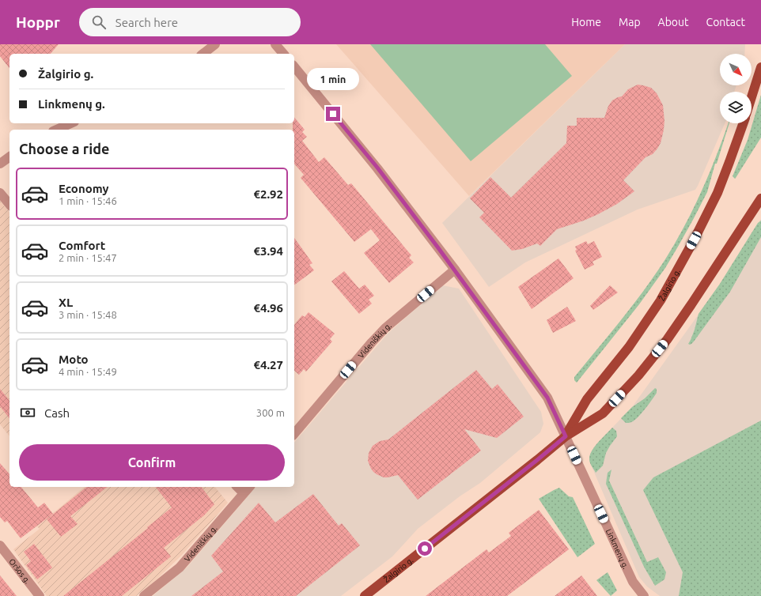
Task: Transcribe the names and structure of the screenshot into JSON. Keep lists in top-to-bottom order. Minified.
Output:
{"streets":{"main road":["Žalgirio g."],"street":["Videniškių g.","Linkmenų g.","Oršos g."]},"crossings":[["Žalgirio g.","Linkmenų g."],["Videniškių g.","Linkmenų g."]],"north":"bottom right","page":{"header":"Hoppr","search":"Search here","nav":["Home","Map","About","Contact"],"banner":["Žalgirio g.","Linkmenų g."],"bubble":"1 min","heading":"Choose a ride","list":[{"name":"Economy","note":"1 min · 15:46","value":"€2.92"},{"name":"Comfort","note":"2 min · 15:47","value":"€3.94"},{"name":"XL","note":"3 min · 15:48","value":"€4.96"},{"name":"Moto","note":"4 min · 15:49","value":"€4.27"}],"pay":["Cash","300 m"],"buttons":"Confirm"}}
